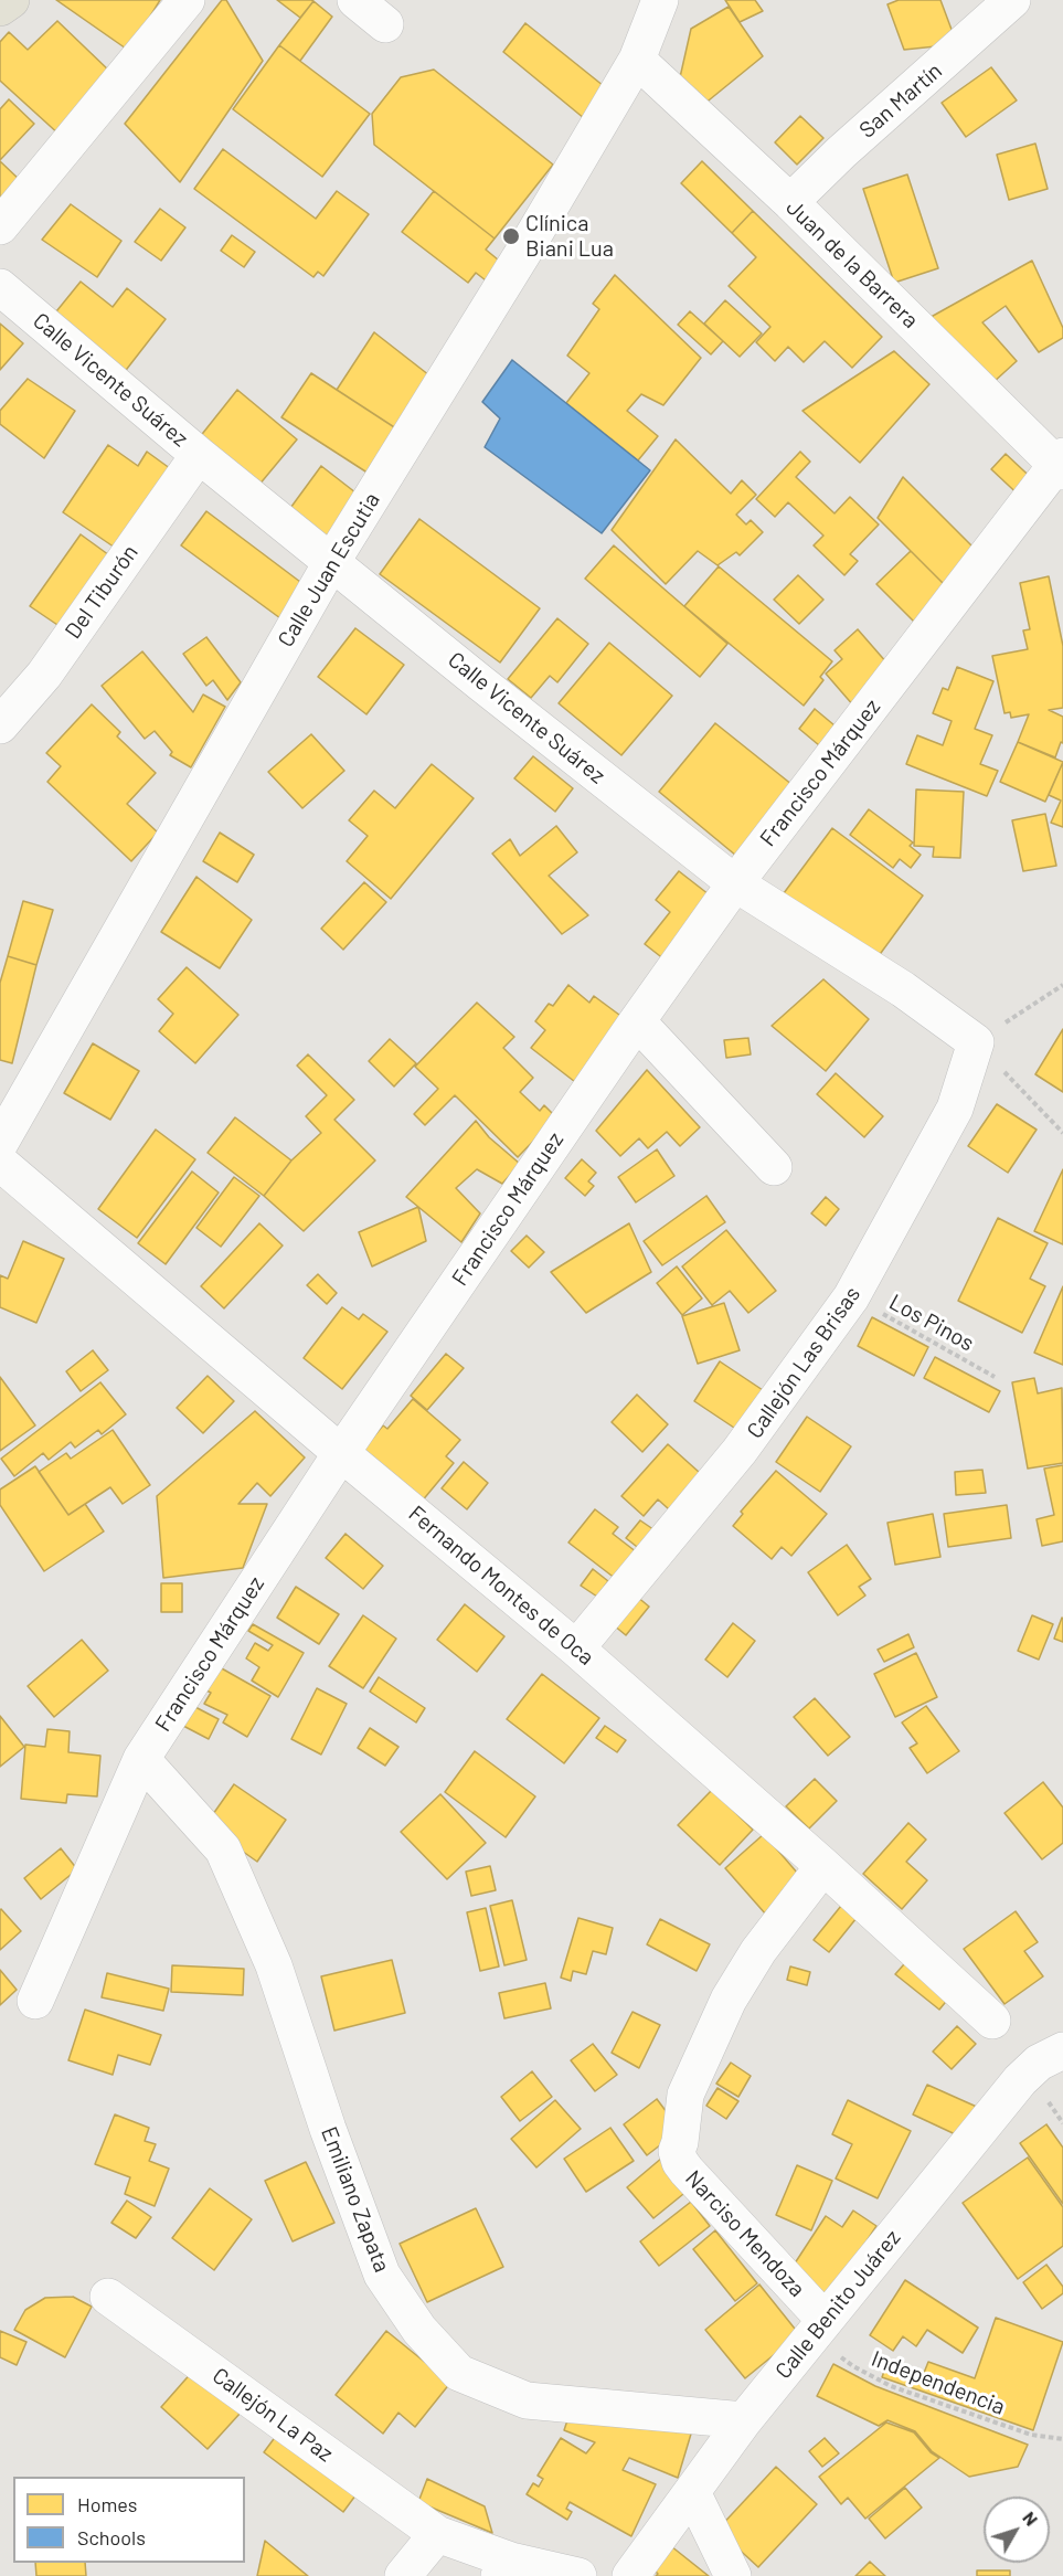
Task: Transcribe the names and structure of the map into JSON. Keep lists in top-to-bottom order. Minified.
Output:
{"streets":{"street":["San Martín","Juan de la Barrera","Calle Vicente Suárez","Calle Juan Escutia","Del Tiburón","Francisco Márquez","Callejón Las Brisas","Fernando Montes de Oca","Emiliano Zapata","Narciso Mendoza","Calle Benito Juárez","Callejón La Paz"],"path":["Los Pinos","Independencia"]},"crossings":[["San Martín","Juan de la Barrera"],["Juan de la Barrera","Calle Juan Escutia"],["Juan de la Barrera","Francisco Márquez"],["Calle Vicente Suárez","Calle Juan Escutia"],["Calle Vicente Suárez","Del Tiburón"],["Calle Vicente Suárez","Francisco Márquez"],["Calle Vicente Suárez","Callejón Las Brisas"],["Francisco Márquez","Fernando Montes de Oca"],["Francisco Márquez","Emiliano Zapata"],["Los Pinos","Callejón Las Brisas"],["Callejón Las Brisas","Fernando Montes de Oca"],["Fernando Montes de Oca","Narciso Mendoza"],["Emiliano Zapata","Calle Benito Juárez"],["Narciso Mendoza","Calle Benito Juárez"],["Narciso Mendoza","Independencia"],["Calle Benito Juárez","Independencia"]],"places":["Clínica Biani Lua"],"legend":["Homes","Schools"],"north":"top right"}
